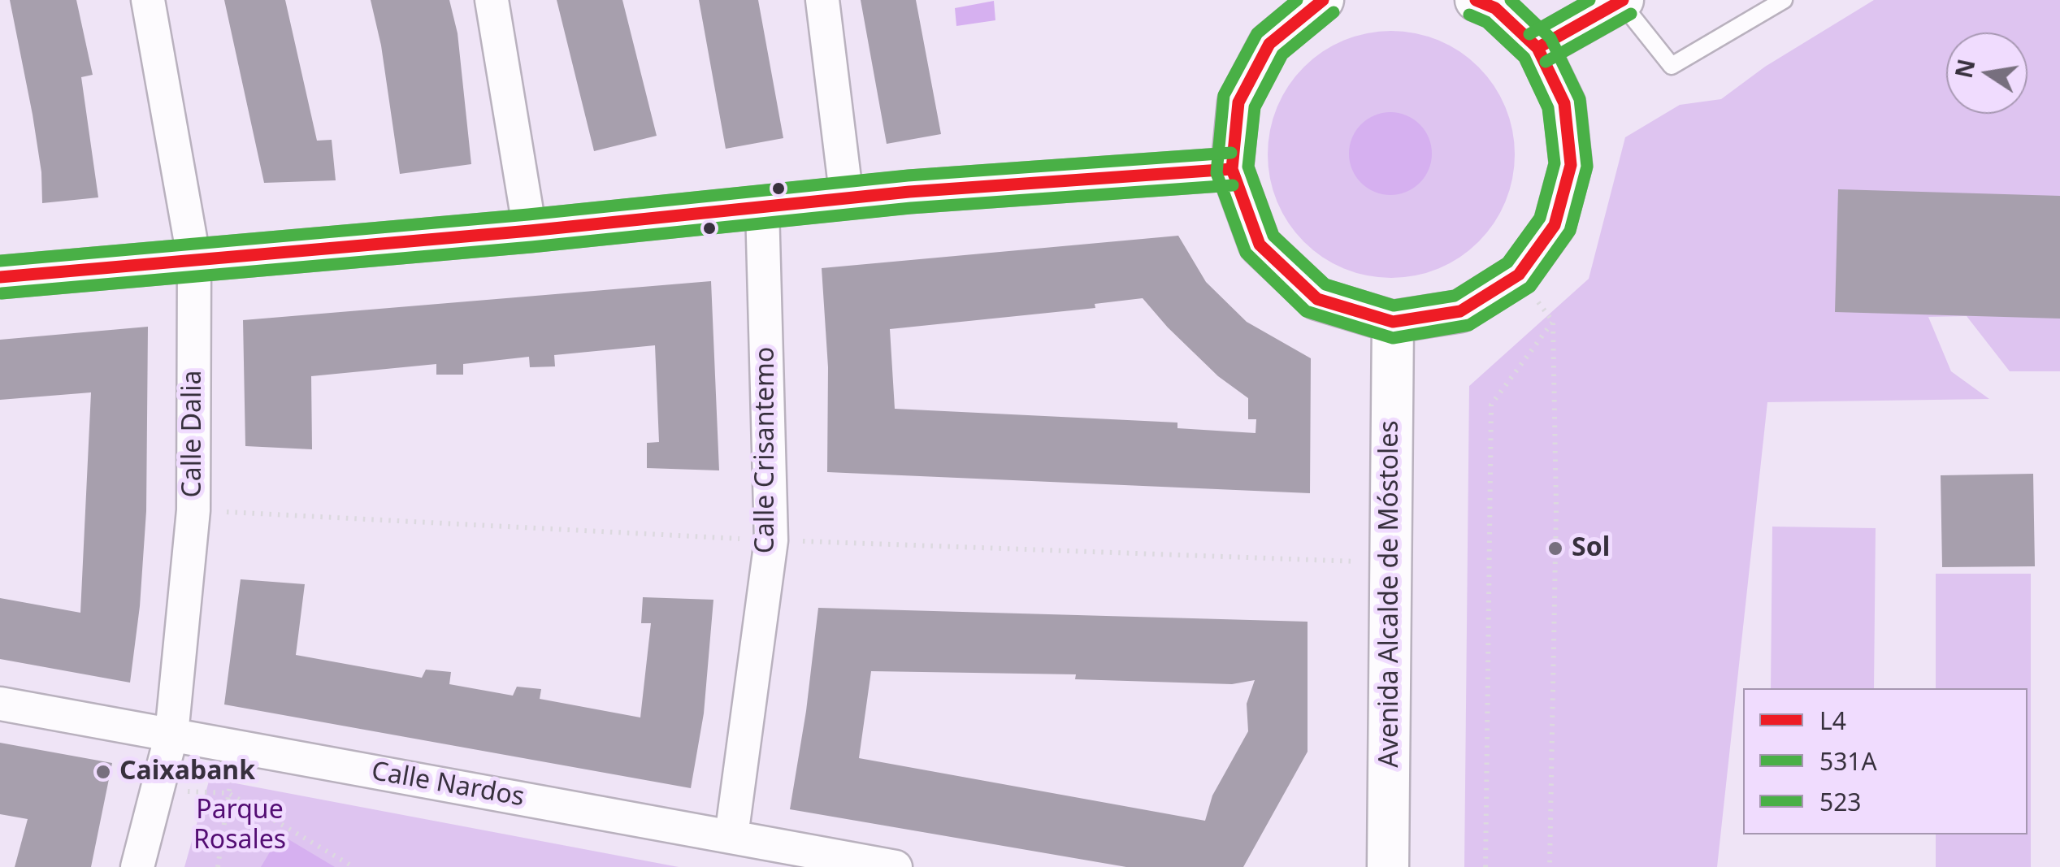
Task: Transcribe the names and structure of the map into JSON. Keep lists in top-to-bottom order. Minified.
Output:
{"streets":{"street":["Calle Dalia","Calle Crisantemo","Avenida Alcalde de Móstoles","Calle Nardos"]},"crossings":[["Calle Dalia","Calle Nardos"],["Calle Crisantemo","Calle Nardos"]],"parks":["Parque Rosales"],"places":["Sol","Caixabank"],"lines":["transit line L4","transit line 531A","transit line 523"],"legend":["L4","531A","523"],"north":"left"}
